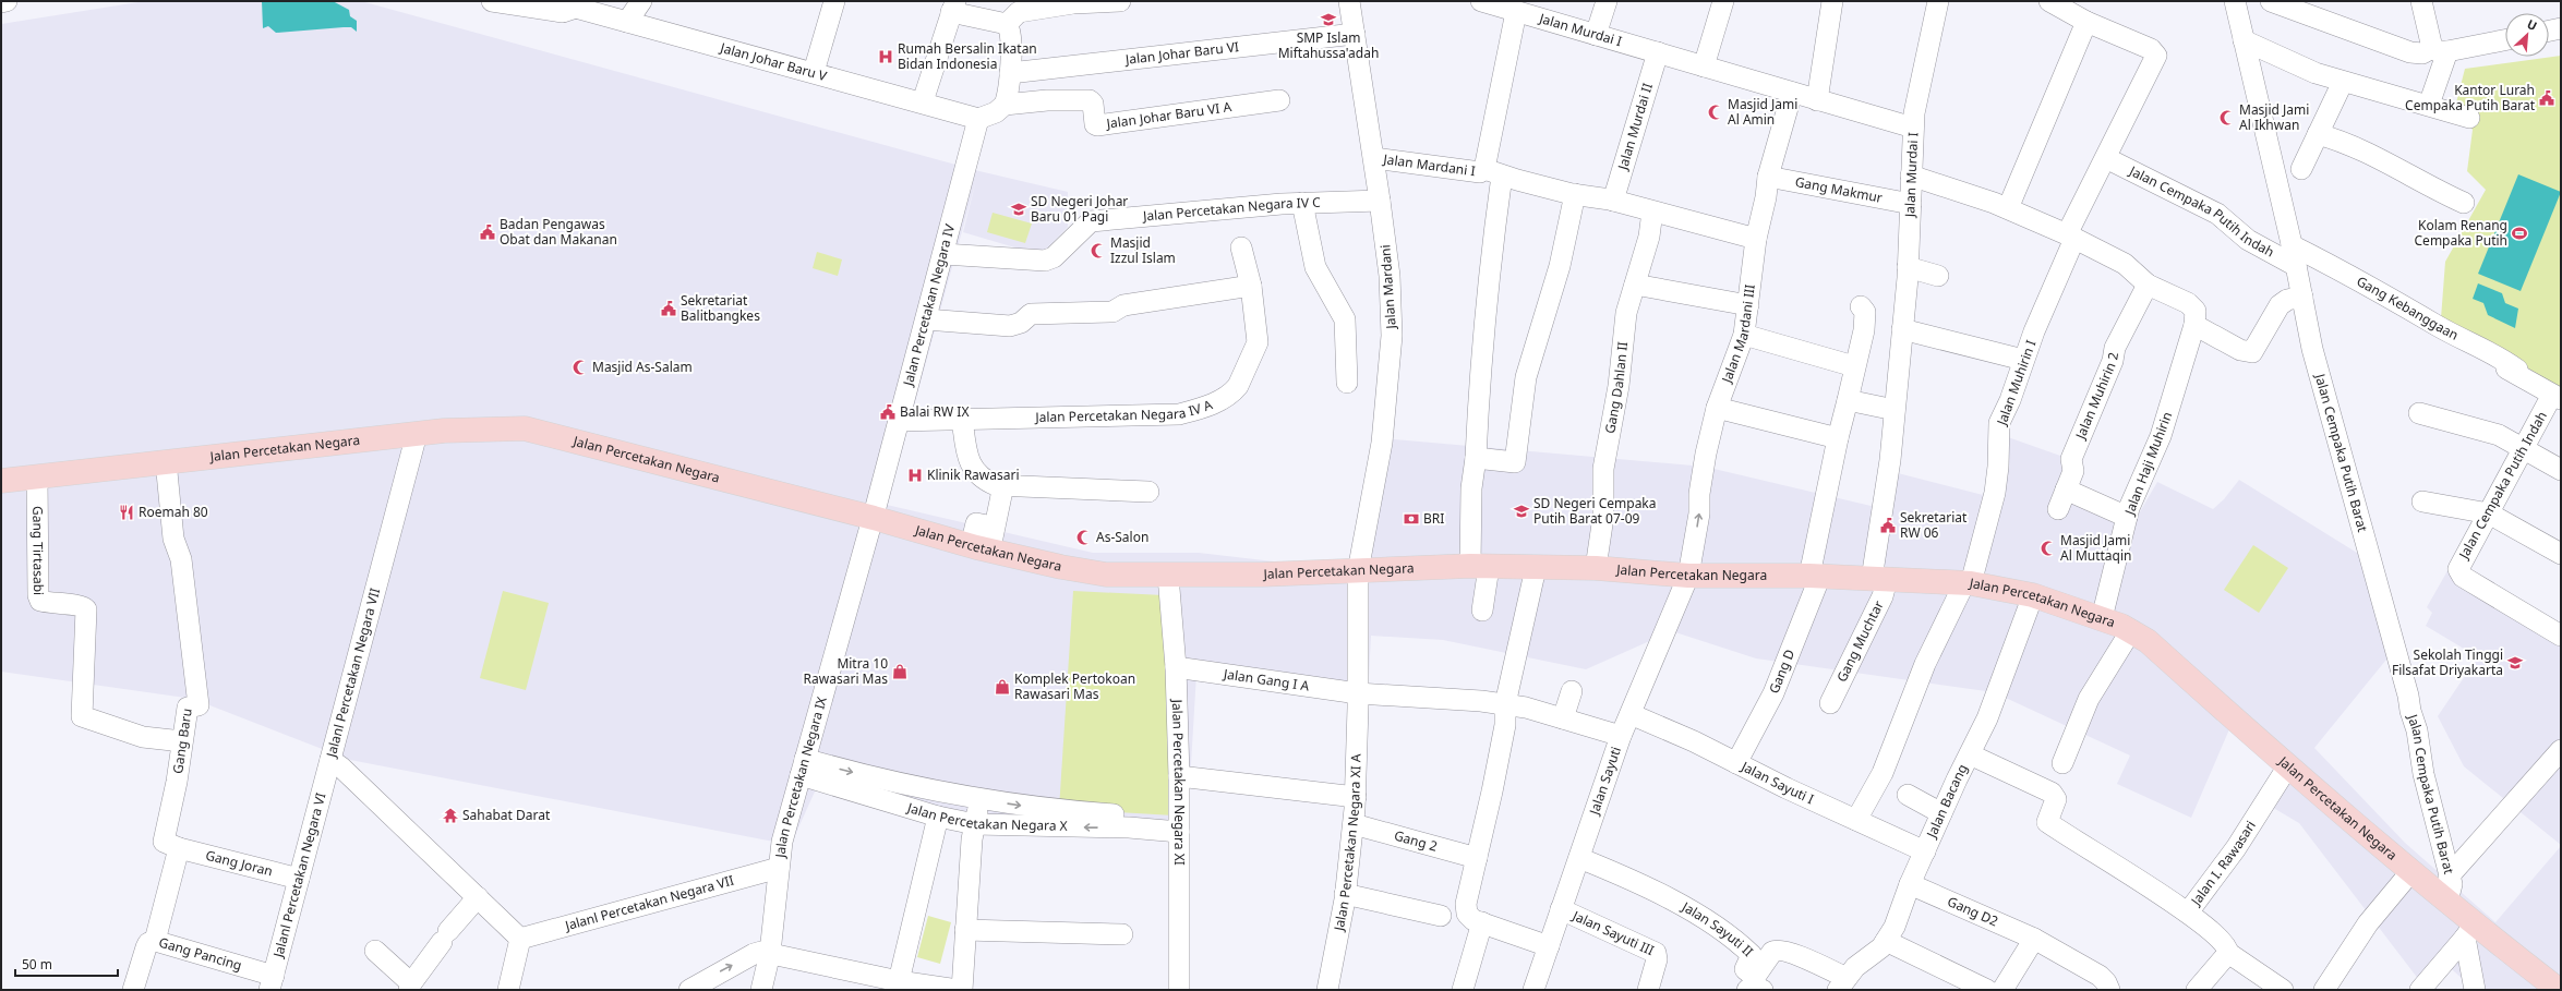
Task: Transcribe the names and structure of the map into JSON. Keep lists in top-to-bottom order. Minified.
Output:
{"streets":{"main road":["Jalan Percetakan Negara"],"street":["Jalan Murdai I","Jalan Johar Baru VI","Jalan Johar Baru V","Jalan Johar Baru VI A","Jalan Murdai II","Jalan Mardani I","Gang Makmur","Jalan Percetakan Negara IV C","Jalan Cempaka Putih Indah","Jalan Mardani","Jalan Percetakan Negara IV","Gang Kebanggaan","Jalan Mardani III","Jalan Muhirin I","Gang Dahlan II","Jalan Muhirin 2","Jalan Percetakan Negara IV A","Jalan Cempaka Putih Barat","Jalan Haji Muhirin","Gang Tirtasabi","Gang Muchtar","Gang D","Jalanl Percetakan Negara VII","Jalan Gang I A","Gang Baru","Jalan Percetakan Negara IX","Jalan Sayuti","Jalan Percetakan Negara XI","Jalan Sayuti I","Jalan Bacang","Jalan Percetakan Negara X","Gang 2","Jalan Percetakan Negara XI A","Gang Joran","Jalan I. Rawasari","Jalanl Percetakan Negara VI","Gang D2","Jalan Sayuti II","Jalan Sayuti III","Gang Pancing"]},"crossings":[["Jalan Murdai I","Jalan Murdai II"],["Jalan Murdai I","Gang Makmur"],["Jalan Murdai I","Jalan Mardani III"],["Jalan Murdai I","Jalan Percetakan Negara"],["Jalan Murdai I","Gang Muchtar"],["Jalan Johar Baru VI","Jalan Mardani"],["Jalan Johar Baru V","Jalan Johar Baru VI A"],["Jalan Johar Baru V","Jalan Percetakan Negara IV"],["Jalan Johar Baru VI A","Jalan Percetakan Negara IV"],["Jalan Murdai II","Jalan Mardani I"],["Jalan Mardani I","Jalan Mardani"],["Jalan Mardani I","Jalan Mardani III"],["Jalan Mardani I","Gang Dahlan II"],["Gang Makmur","Jalan Mardani III"],["Jalan Percetakan Negara IV C","Jalan Mardani"],["Jalan Percetakan Negara IV C","Jalan Percetakan Negara IV"],["Jalan Cempaka Putih Indah","Gang Kebanggaan"],["Jalan Cempaka Putih Indah","Jalan Muhirin I"],["Jalan Cempaka Putih Indah","Jalan Cempaka Putih Barat"],["Jalan Mardani","Jalan Percetakan Negara"],["Jalan Mardani","Jalan Percetakan Negara XI A"],["Jalan Percetakan Negara IV","Jalan Percetakan Negara IV A"],["Jalan Percetakan Negara IV","Jalan Percetakan Negara"],["Jalan Percetakan Negara IV","Jalan Percetakan Negara IX"],["Gang Kebanggaan","Jalan Cempaka Putih Barat"],["Jalan Mardani III","Jalan Percetakan Negara"],["Jalan Mardani III","Jalan Sayuti"],["Jalan Muhirin I","Jalan Percetakan Negara"],["Jalan Muhirin I","Jalan Sayuti I"],["Gang Dahlan II","Jalan Percetakan Negara"],["Jalan Muhirin 2","Jalan Haji Muhirin"],["Jalan Percetakan Negara","Jalan Cempaka Putih Barat"],["Jalan Percetakan Negara","Jalan Haji Muhirin"],["Jalan Percetakan Negara","Gang Tirtasabi"],["Jalan Percetakan Negara","Gang Muchtar"],["Jalan Percetakan Negara","Gang D"],["Jalan Percetakan Negara","Jalanl Percetakan Negara VII"],["Jalan Percetakan Negara","Gang Baru"],["Jalan Percetakan Negara","Jalan Percetakan Negara IX"],["Jalan Percetakan Negara","Jalan Sayuti"],["Jalan Percetakan Negara","Jalan Percetakan Negara XI"],["Jalan Percetakan Negara","Jalan Bacang"],["Jalan Percetakan Negara","Jalan Percetakan Negara XI A"],["Jalan Percetakan Negara","Jalan I. Rawasari"],["Gang Tirtasabi","Gang Baru"],["Gang D","Jalan Sayuti I"],["Jalanl Percetakan Negara VII","Jalan Percetakan Negara IX"],["Jalanl Percetakan Negara VII","Jalanl Percetakan Negara VI"],["Jalan Gang I A","Jalan Percetakan Negara XI"],["Jalan Gang I A","Jalan Percetakan Negara XI A"],["Gang Baru","Gang Joran"],["Jalan Percetakan Negara IX","Jalan Percetakan Negara X"],["Jalan Sayuti","Jalan Sayuti I"],["Jalan Sayuti","Jalan Sayuti II"],["Jalan Sayuti","Jalan Sayuti III"],["Jalan Percetakan Negara XI","Jalan Percetakan Negara X"],["Jalan Sayuti I","Jalan Bacang"],["Jalan Bacang","Gang D2"],["Jalan Bacang","Jalan Sayuti II"],["Gang 2","Jalan Percetakan Negara XI A"],["Gang Joran","Jalanl Percetakan Negara VI"],["Jalanl Percetakan Negara VI","Gang Pancing"]],"places":{"school or university":["SMP Islam Miftahussa'adah","SD Negeri Johar Baru 01 Pagi","SD Negeri Cempaka Putih Barat 07-09","Sekolah Tinggi Filsafat Driyakarta"],"hospital":["Rumah Bersalin Ikatan Bidan Indonesia","Klinik Rawasari"],"public building":["Kantor Lurah Cempaka Putih Barat","Badan Pengawas Obat dan Makanan","Sekretariat Balitbangkes","Balai RW IX","Sekretariat RW 06"],"mosque":["Masjid Jami Al Amin","Masjid Jami Al Ikhwan","Masjid Izzul Islam","Masjid As-Salam","As-Salon","Masjid Jami Al Muttaqin"],"sports":["Kolam Renang Cempaka Putih"],"restaurant":["Roemah 80"],"bank":["BRI"],"shop":["Mitra 10 Rawasari Mas","Komplek Pertokoan Rawasari Mas"],"temple":["Sahabat Darat"]},"scale_bar":"50 m","north":"top right"}
